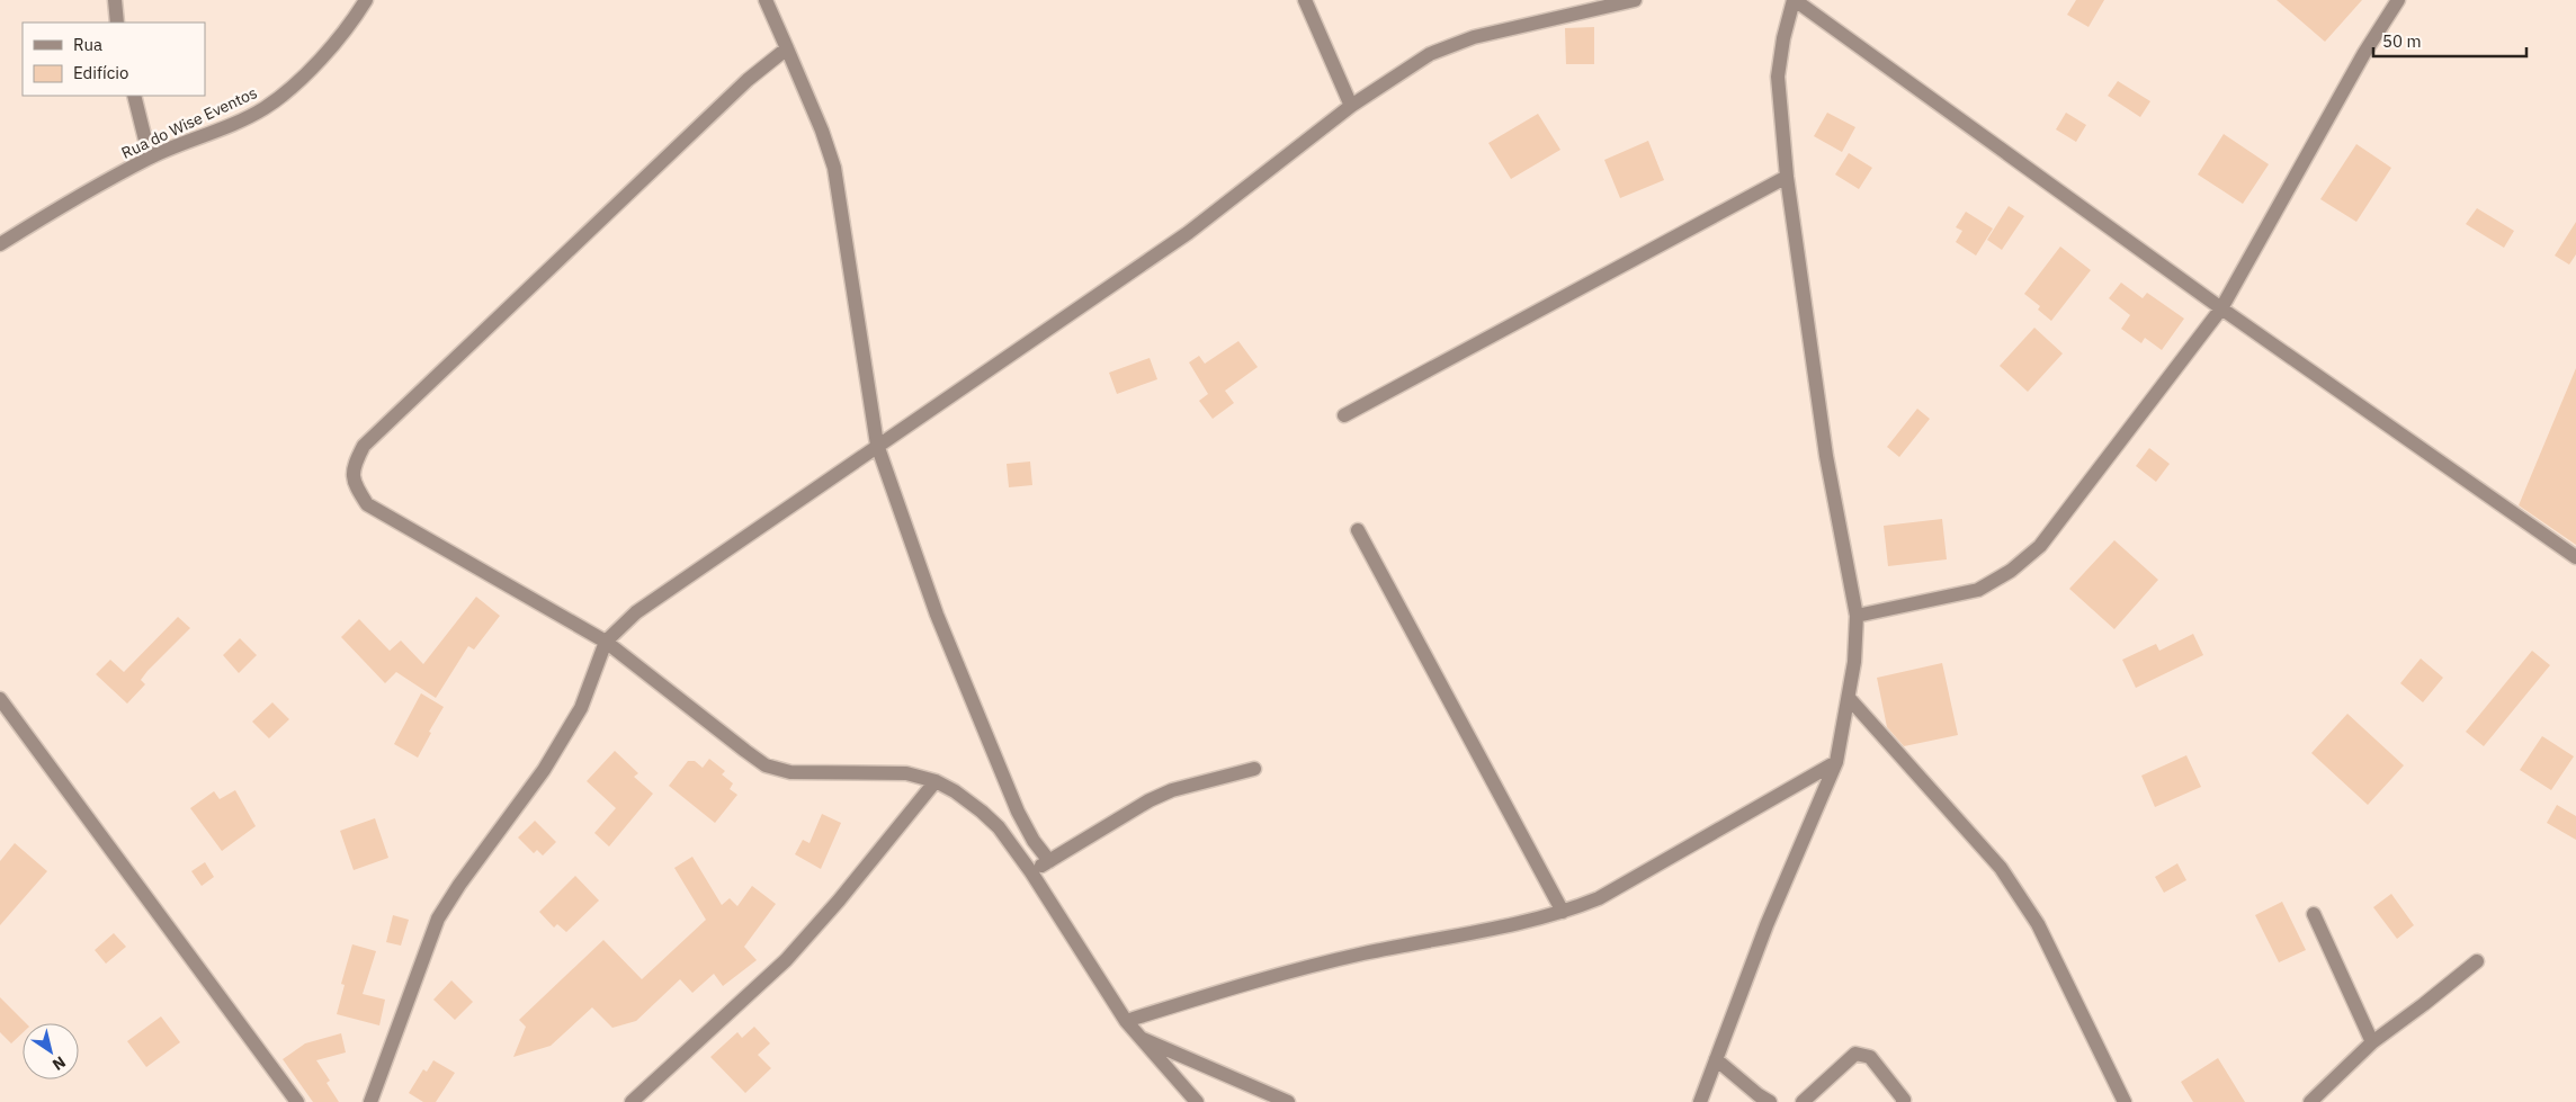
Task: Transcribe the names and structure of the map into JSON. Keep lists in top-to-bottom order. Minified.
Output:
{"streets":{"street":["Rua do Wise Eventos"]},"legend":["Rua","Edifício"],"scale_bar":"50 m","north":"bottom right"}
